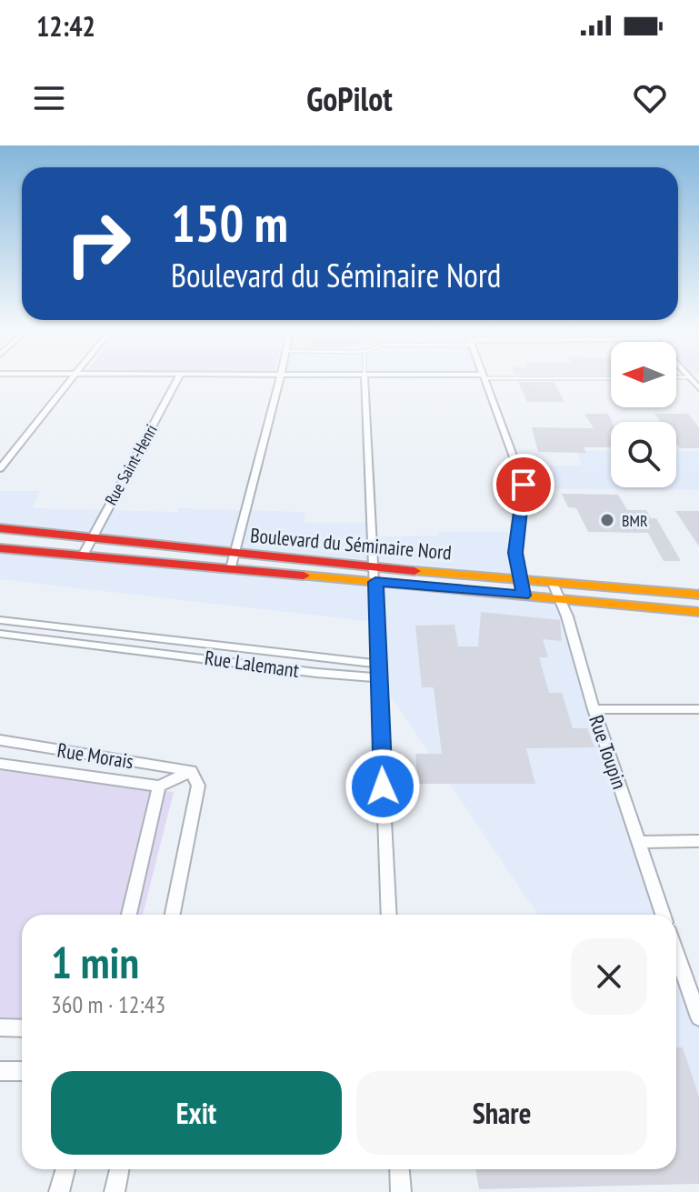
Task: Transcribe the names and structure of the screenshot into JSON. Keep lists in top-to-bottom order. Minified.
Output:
{"streets":{"main road":["Boulevard du Séminaire Nord"],"street":["Rue Saint-Henri","Rue Lalemant","Rue Toupin","Rue Morais"]},"crossings":[["Rue Saint-Henri","Boulevard du Séminaire Nord"],["Boulevard du Séminaire Nord","Rue Toupin"]],"places":["BMR"],"north":"left","page":{"status":"12:42","header":"GoPilot","turn":["150 m","Boulevard du Séminaire Nord"],"heading":["1 min","360 m · 12:43"],"buttons":["Exit","Share"]}}
